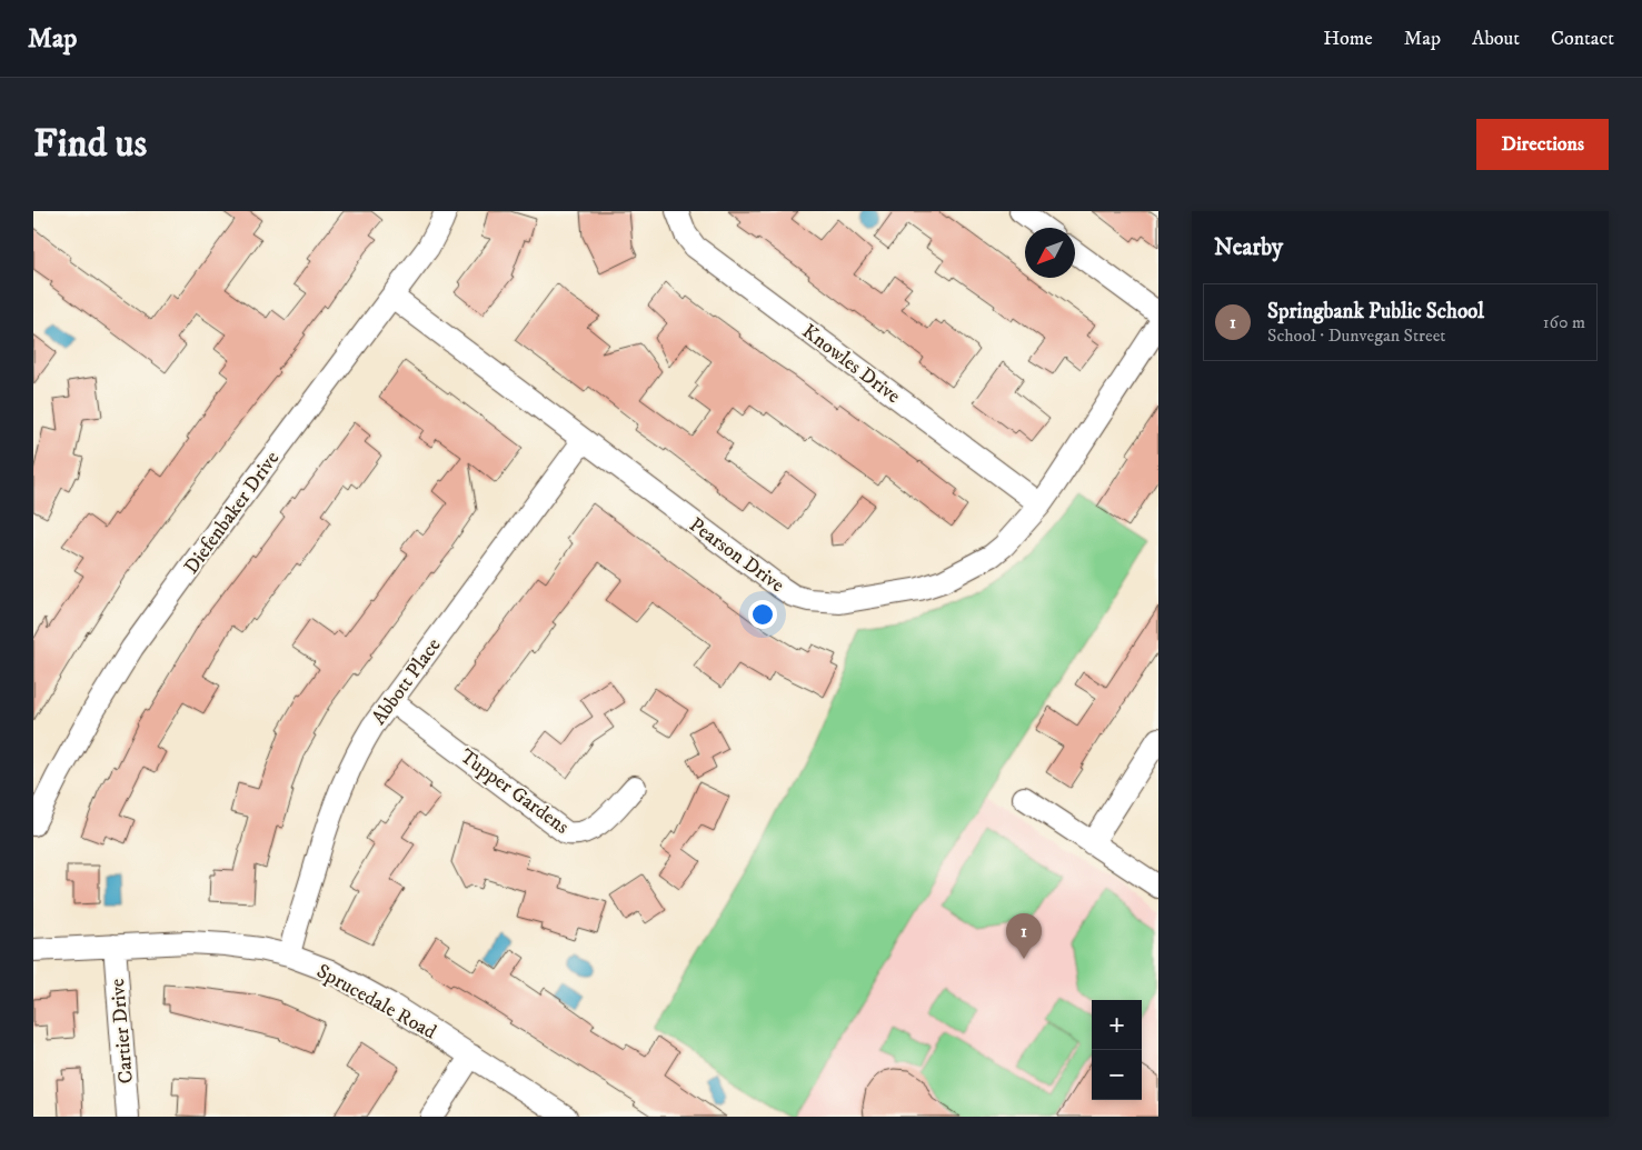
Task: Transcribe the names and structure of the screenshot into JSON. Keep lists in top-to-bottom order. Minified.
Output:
{"streets":{"street":["Knowles Drive","Diefenbaker Drive","Pearson Drive","Abbott Place","Tupper Gardens","Sprucedale Road","Cartier Drive"]},"crossings":[["Knowles Drive","Pearson Drive"],["Diefenbaker Drive","Pearson Drive"],["Pearson Drive","Abbott Place"],["Abbott Place","Tupper Gardens"],["Abbott Place","Sprucedale Road"],["Sprucedale Road","Cartier Drive"]],"north":"bottom left","page":{"header":"Map","nav":["Home","Map","About","Contact"],"buttons":"Directions","title":"Find us","heading":"Nearby","list":[{"mark":"1","name":"Springbank Public School","note":"School · Dunvegan Street","value":"160 m"}],"pins":"1","map_buttons":["+","−"]}}
